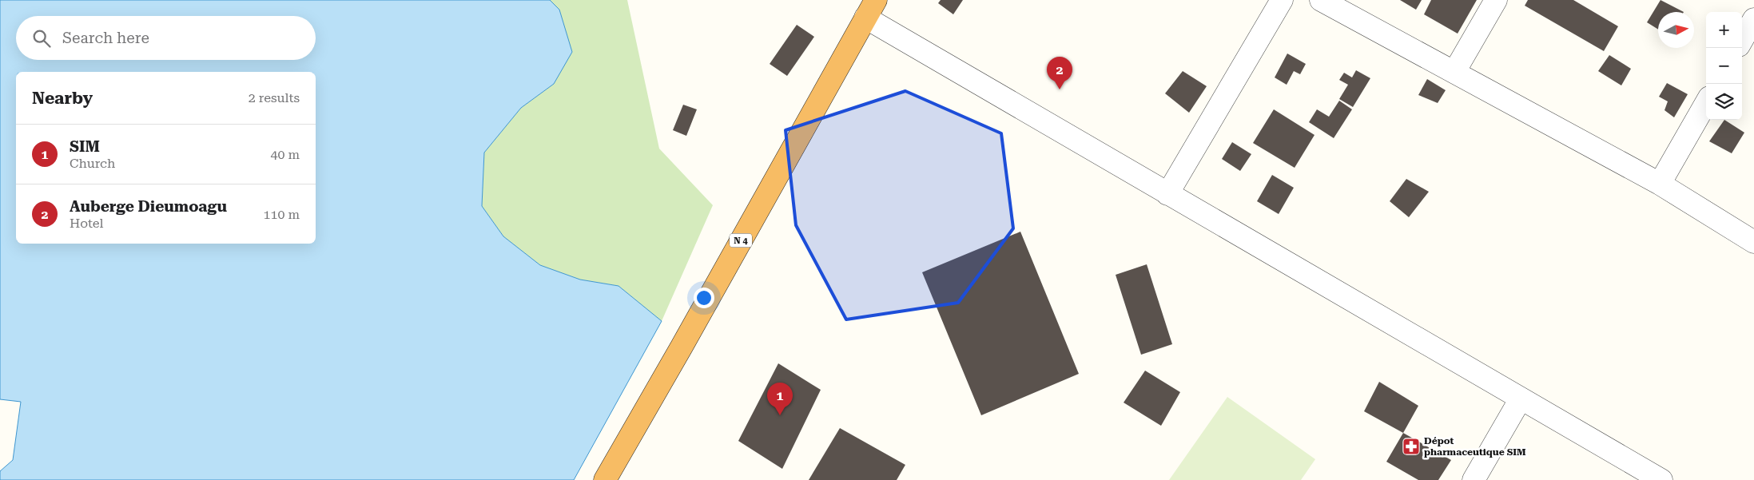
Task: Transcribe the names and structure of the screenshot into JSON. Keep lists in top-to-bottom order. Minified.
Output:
{"streets":{"highway":["N 4"]},"places":{"pharmacy":["Dépot pharmaceutique SIM"]},"north":"right","page":{"map_buttons":["+","−"],"search":"Search here","pins":["2","1"],"heading":["Nearby","2 results"],"list":[{"mark":"1","name":"SIM","note":"Church","value":"40 m"},{"mark":"2","name":"Auberge Dieumoagu","note":"Hotel","value":"110 m"}]}}
